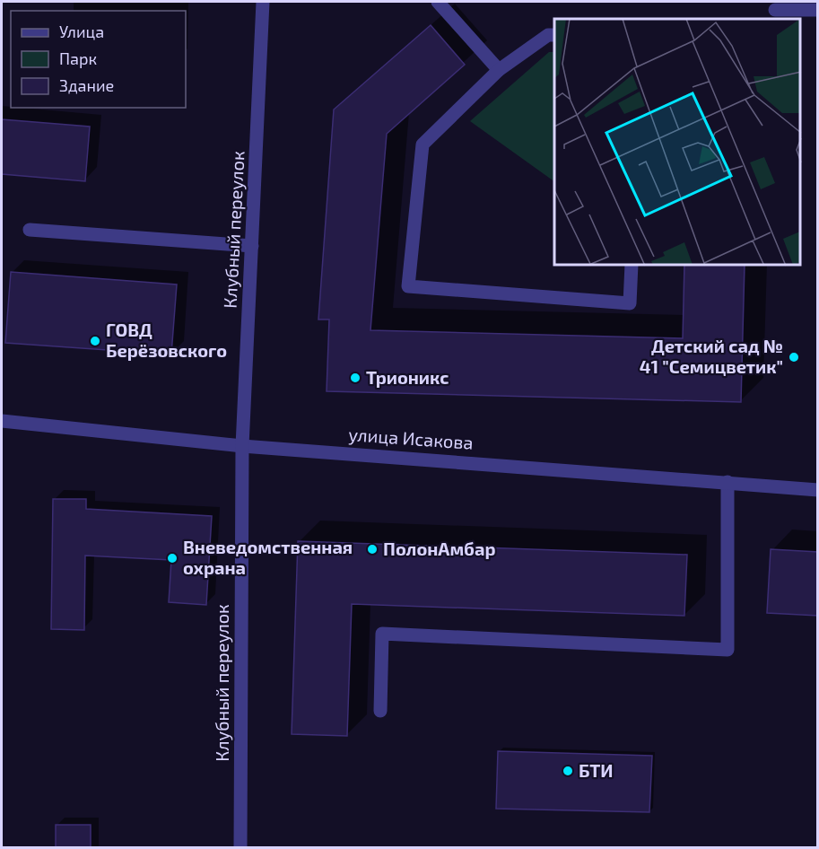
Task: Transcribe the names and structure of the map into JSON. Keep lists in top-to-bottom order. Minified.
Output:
{"streets":{"street":["Клубный переулок","улица Исакова"]},"crossings":[["Клубный переулок","улица Исакова"]],"places":["ГОВД Берёзовского","Детский сад № 41 \"Семицветик\"","Трионикс","ПолонАмбар","Вневедомственная охрана","БТИ"],"legend":["Улица","Парк","Здание"]}
